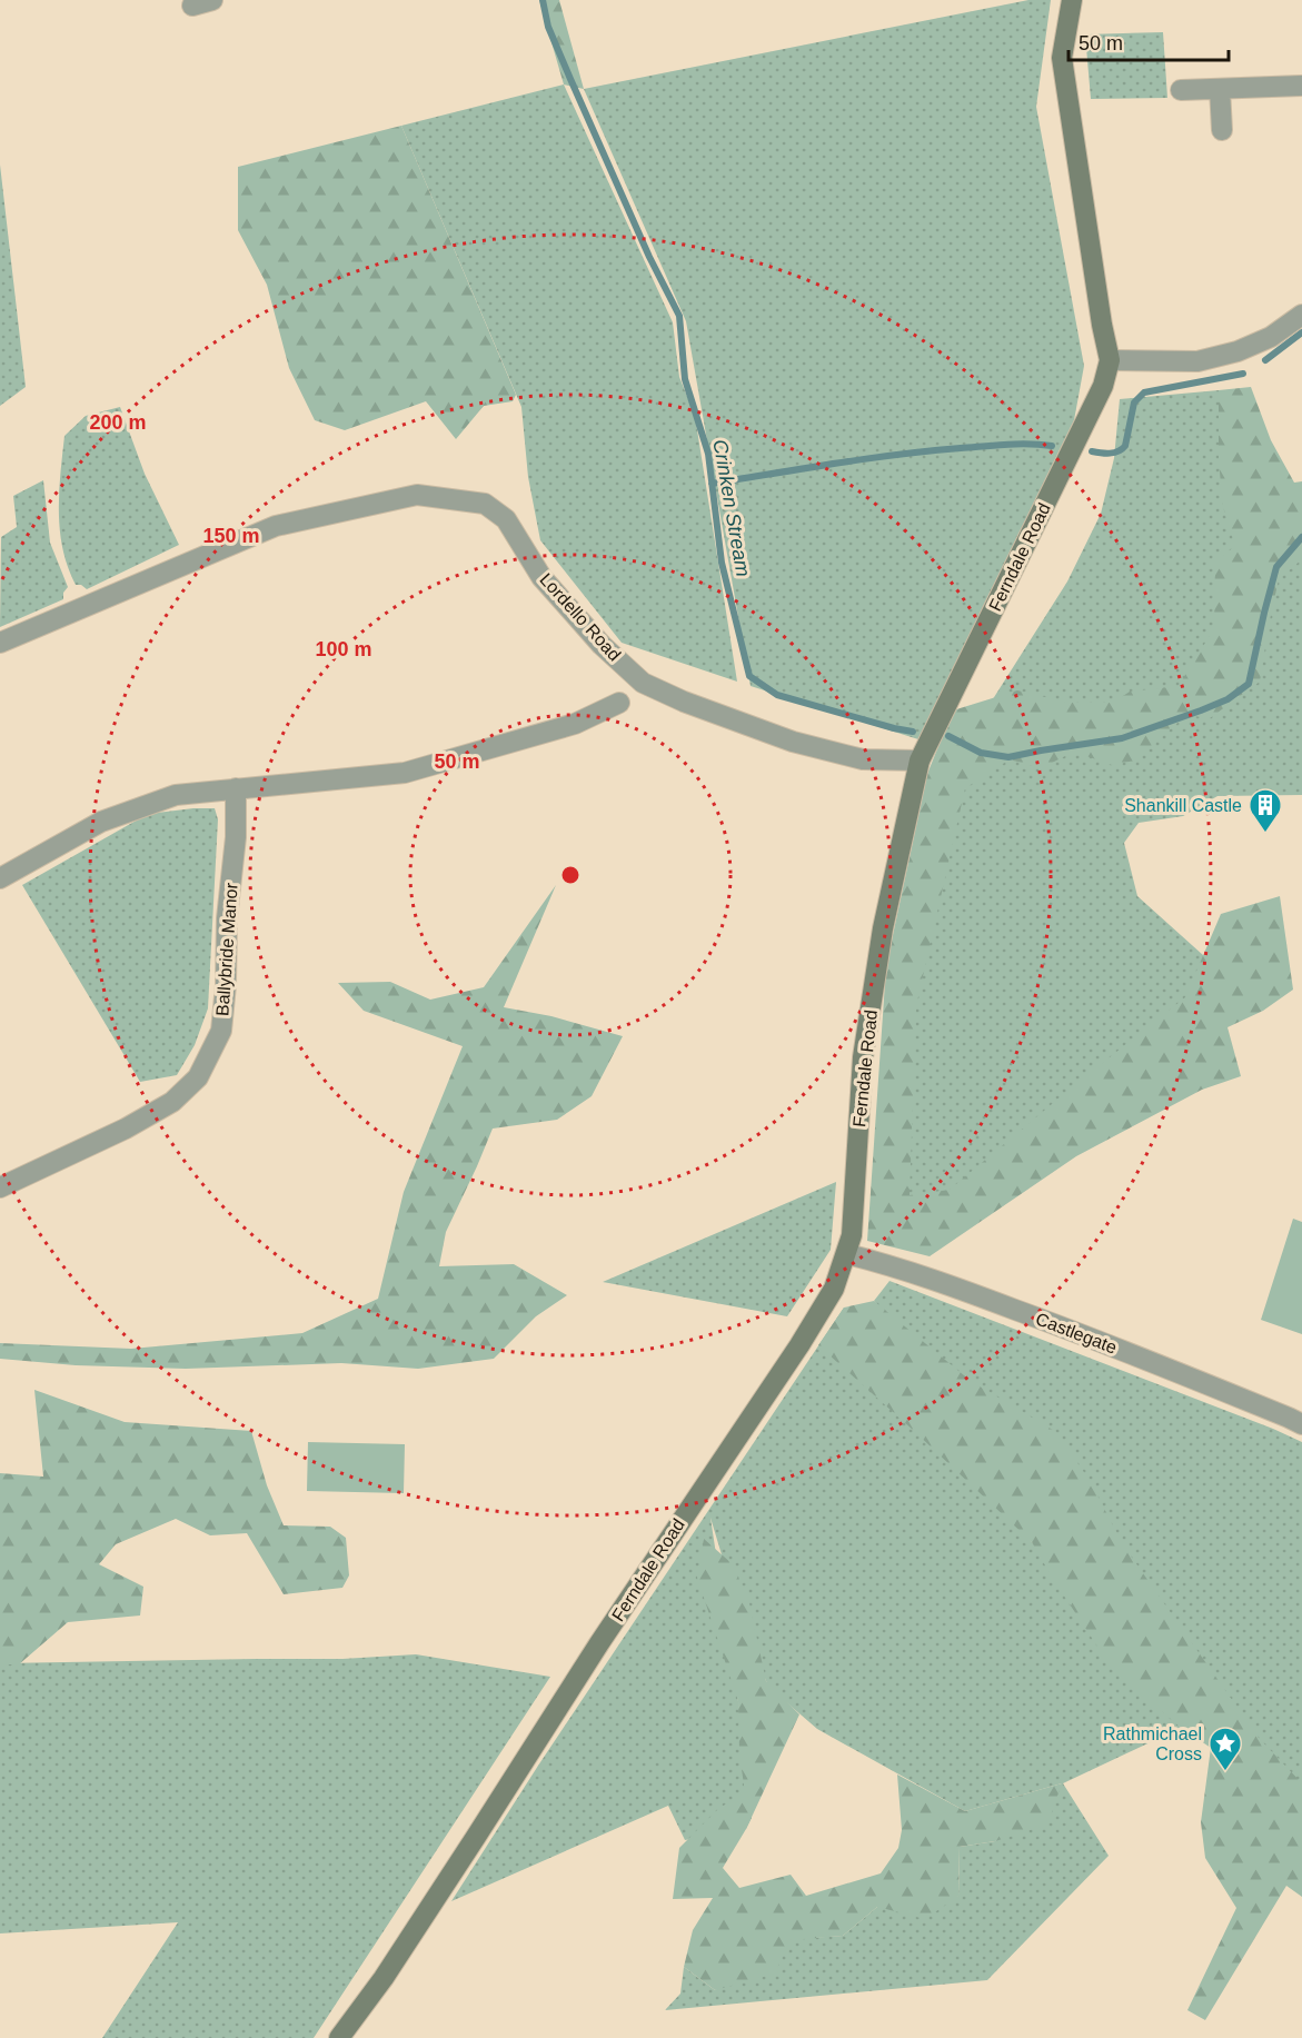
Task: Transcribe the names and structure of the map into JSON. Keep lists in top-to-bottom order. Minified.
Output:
{"streets":{"street":["Ferndale Road","Lordello Road","Ballybride Manor","Castlegate"]},"crossings":[["Ferndale Road","Lordello Road"],["Ferndale Road","Castlegate"]],"water":["Crinken Stream"],"places":{"building":["Shankill Castle"],"place":["Rathmichael Cross"]},"scale_bar":"50 m","rings":["200 m","150 m","100 m","50 m"]}
